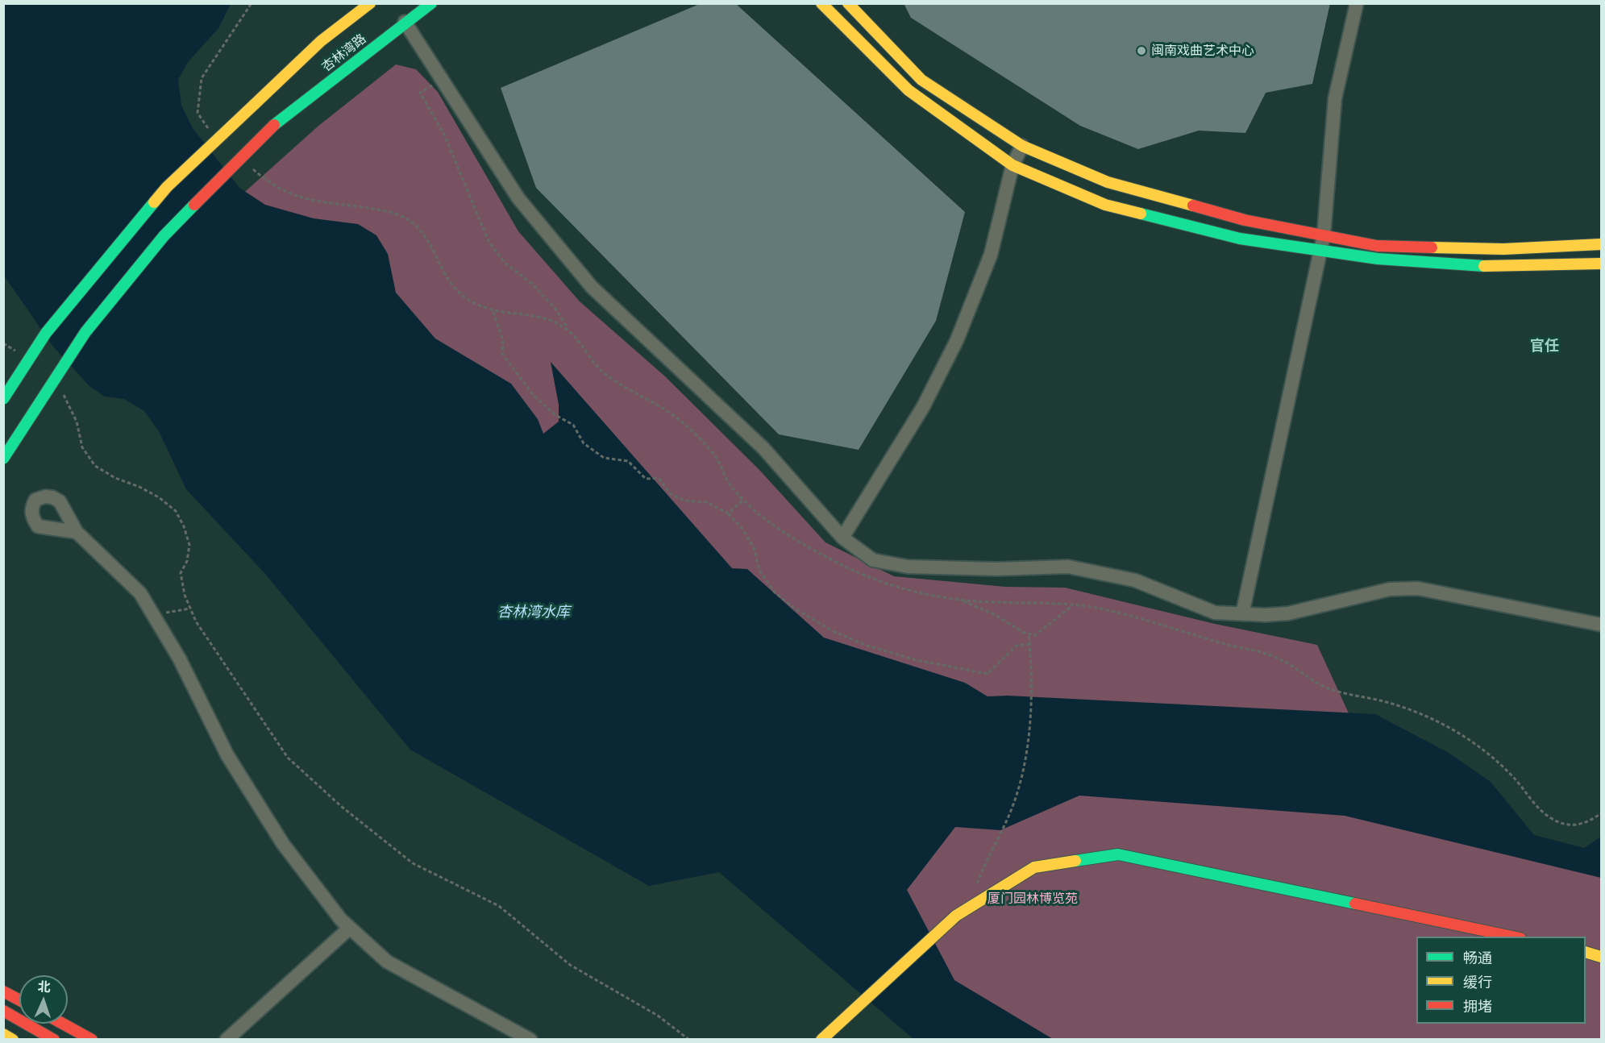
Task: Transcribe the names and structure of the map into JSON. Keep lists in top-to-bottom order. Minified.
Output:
{"streets":{"main road":["杏林湾路"]},"districts":["官任"],"water":["杏林湾水库"],"parks":["厦门园林博览苑"],"places":["闽南戏曲艺术中心"],"legend":["畅通","缓行","拥堵"],"north":"top"}
